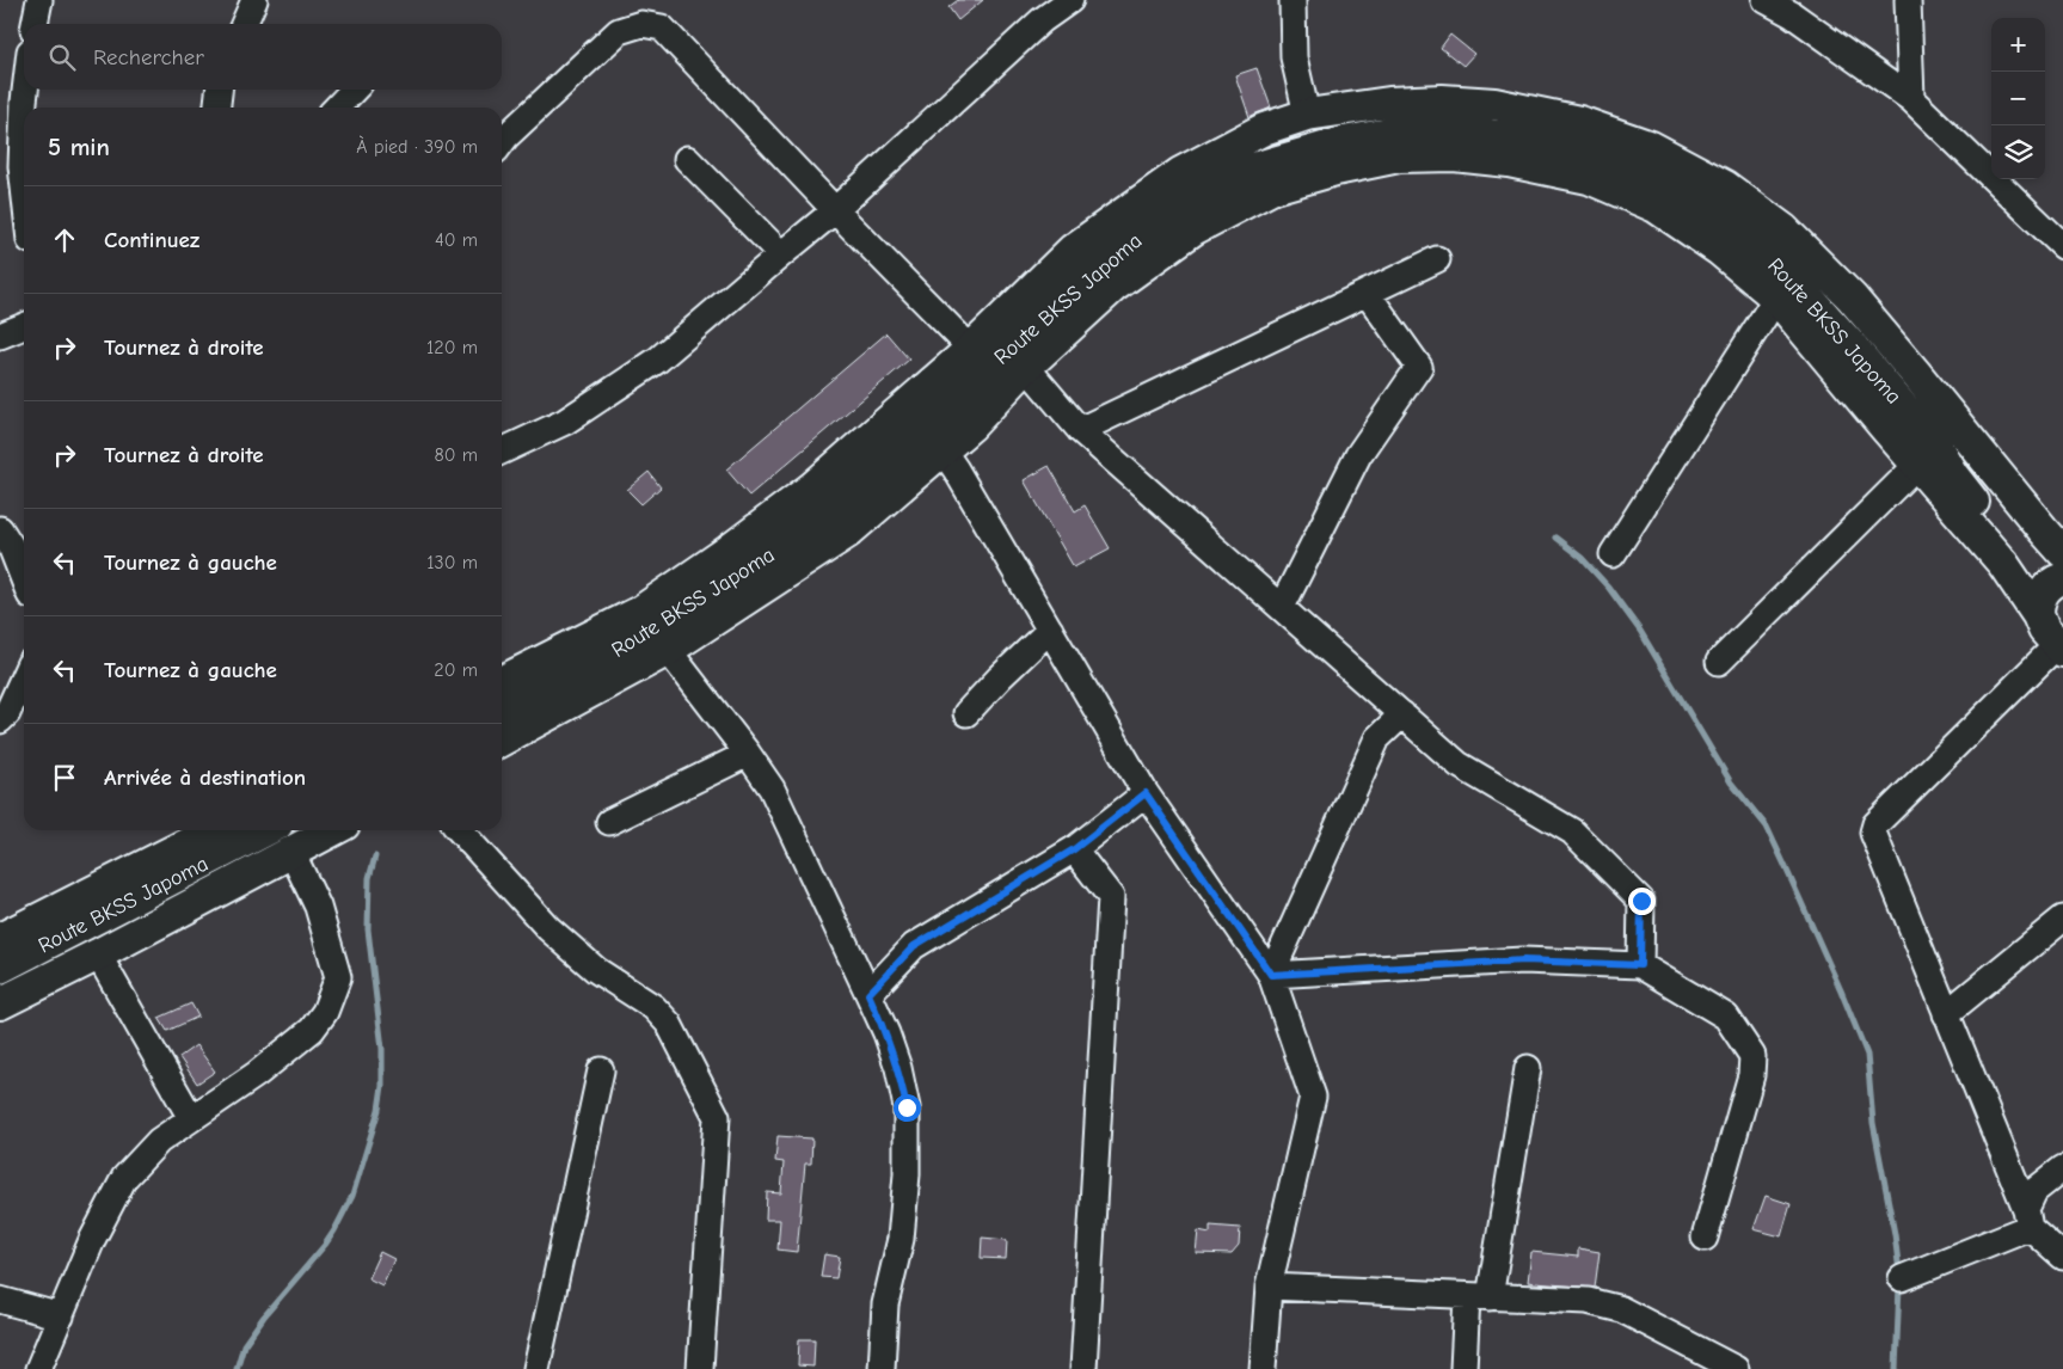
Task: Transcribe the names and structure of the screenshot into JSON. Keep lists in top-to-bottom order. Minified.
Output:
{"streets":{"main road":["Route BKSS Japoma"]},"page":{"map_buttons":["+","−"],"search":"Rechercher","heading":["5 min","À pied · 390 m"],"list":[["Continuez","40 m"],["Tournez à droite","120 m"],["Tournez à droite","80 m"],["Tournez à gauche","130 m"],["Tournez à gauche","20 m"],"Arrivée à destination"]}}
